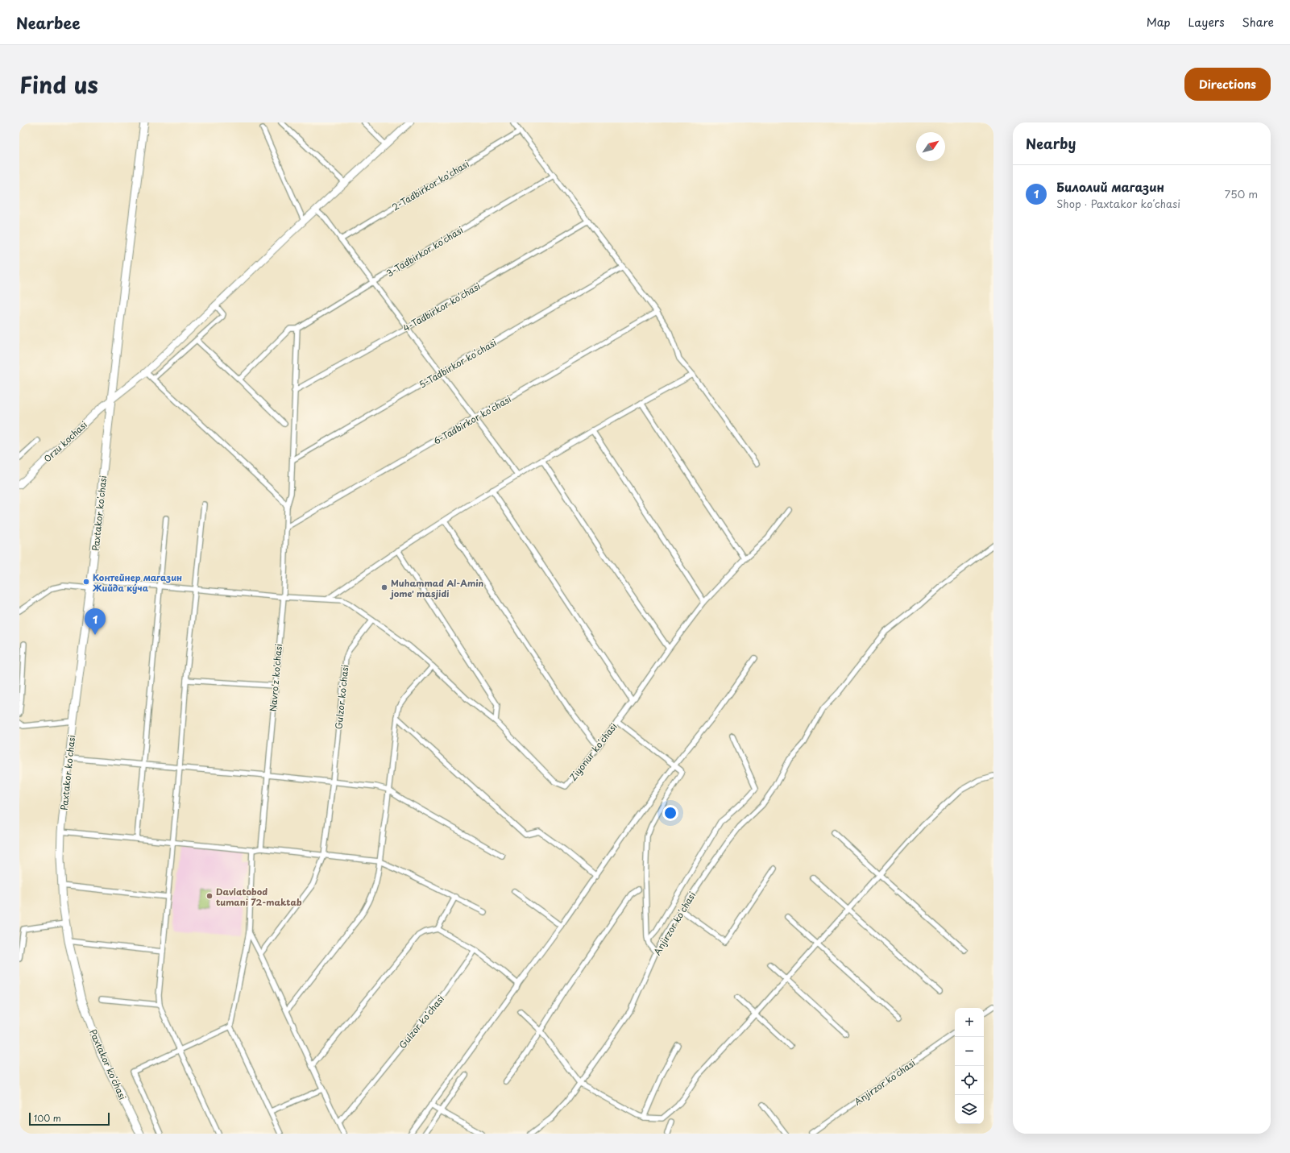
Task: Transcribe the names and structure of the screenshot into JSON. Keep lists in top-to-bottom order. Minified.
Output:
{"streets":{"main road":["Orzu kochasi","Paxtakor koʻchasi"],"street":["2-Tadbirkor koʻchasi","3-Tadbirkor koʻchasi","4-Tadbirkor koʻchasi","5-Tadbirkor koʻchasi","6-Tadbirkor koʻchasi","Navro'z ko'chasi","Gulzor koʻchasi","Ziyonur koʻchasi","Anjirzor koʻchasi"]},"crossings":[["3-Tadbirkor koʻchasi","Navro'z ko'chasi"],["4-Tadbirkor koʻchasi","Navro'z ko'chasi"],["5-Tadbirkor koʻchasi","Navro'z ko'chasi"],["6-Tadbirkor koʻchasi","Navro'z ko'chasi"],["Orzu kochasi","Paxtakor koʻchasi"],["Paxtakor koʻchasi","Ziyonur koʻchasi"],["Navro'z ko'chasi","Ziyonur koʻchasi"],["Gulzor koʻchasi","Ziyonur koʻchasi"]],"places":["Контейнер магазин Жийда ку́ча","Muhammad Al-Amin jome' masjidi","Davlatobod tumani 72-maktab"],"scale_bar":"100 m","north":"top right","page":{"header":"Nearbee","nav":["Map","Layers","Share"],"title":"Find us","buttons":"Directions","heading":"Nearby","list":[{"mark":"1","name":"Билолий магазин","note":"Shop · Paxtakor koʻchasi","value":"750 m"}],"pins":"1","map_buttons":["+","−"],"scale":"100 m"}}
